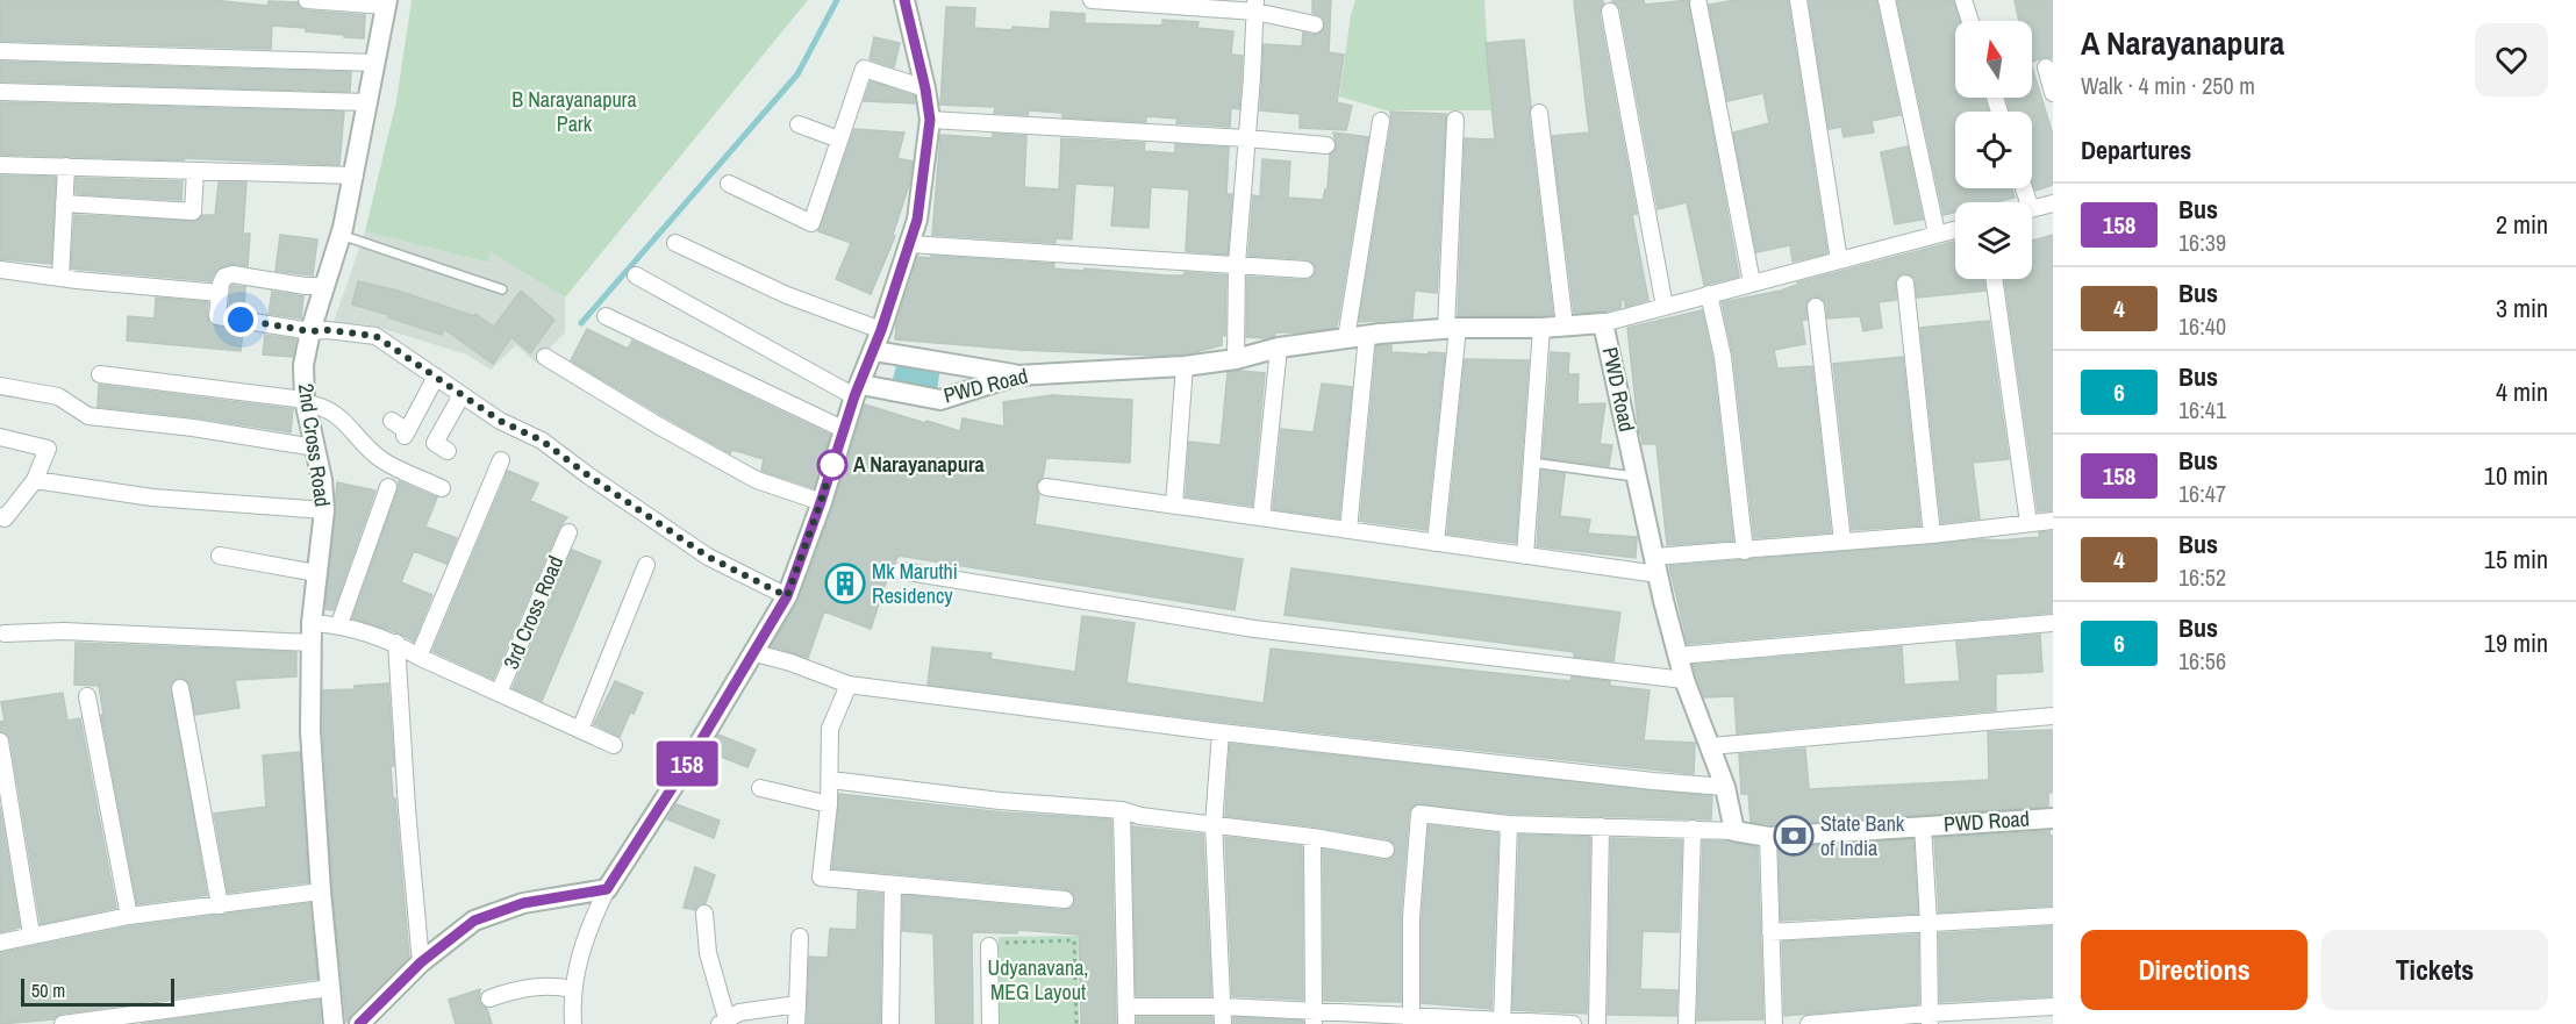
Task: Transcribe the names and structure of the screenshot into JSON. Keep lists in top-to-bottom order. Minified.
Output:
{"streets":{"street":["PWD Road","2nd Cross Road","3rd Cross Road"]},"parks":["B Narayanapura Park","Udyanavana, MEG Layout"],"places":{"other":["A Narayanapura"],"building":["Mk Maruthi Residency"],"bank":["State Bank of India"]},"lines":["bus line 158"],"scale_bar":"50 m","north":"top","page":{"on_map":"158","heading":[["A Narayanapura","Walk · 4 min · 250 m"],"Departures"],"list":[{"mark":"158","name":"Bus","note":"16:39","value":"2 min"},{"mark":"4","name":"Bus","note":"16:40","value":"3 min"},{"mark":"6","name":"Bus","note":"16:41","value":"4 min"},{"mark":"158","name":"Bus","note":"16:47","value":"10 min"},{"mark":"4","name":"Bus","note":"16:52","value":"15 min"},{"mark":"6","name":"Bus","note":"16:56","value":"19 min"}],"buttons":["Directions","Tickets"],"scale":"50 m"}}
